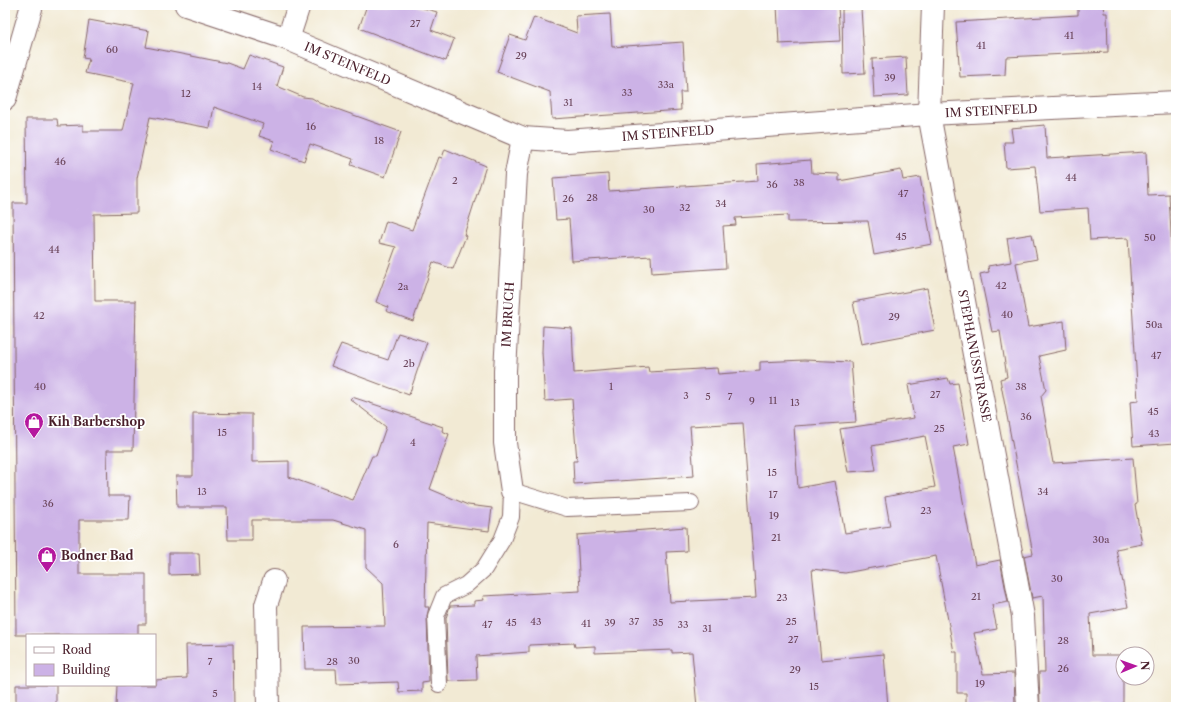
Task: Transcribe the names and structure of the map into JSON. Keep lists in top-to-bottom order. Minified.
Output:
{"streets":{"street":["IM STEINFELD","IM BRUCH","STEPHANUSSTRASSE"]},"crossings":[["IM STEINFELD","IM BRUCH"],["IM STEINFELD","STEPHANUSSTRASSE"]],"places":{"shop":["Kih Barbershop","Bodner Bad"]},"house_numbers":["27","41","41","60","29","39","33a","14","33","12","31","16","18","46","44","2","38","36","47","28","26","34","32","30","45","50","44","42","2a","40","42","29","50a","47","2b","40","1","38","27","3","5","7","9","11","13","45","36","25","15","43","4","15","13","34","17","36","23","19","21","30a","6","30","21","23","43","37","25","45","39","35","41","47","33","31","27","28","30","7","28","26","29","19","15","5"],"legend":["Road","Building"],"north":"right"}
